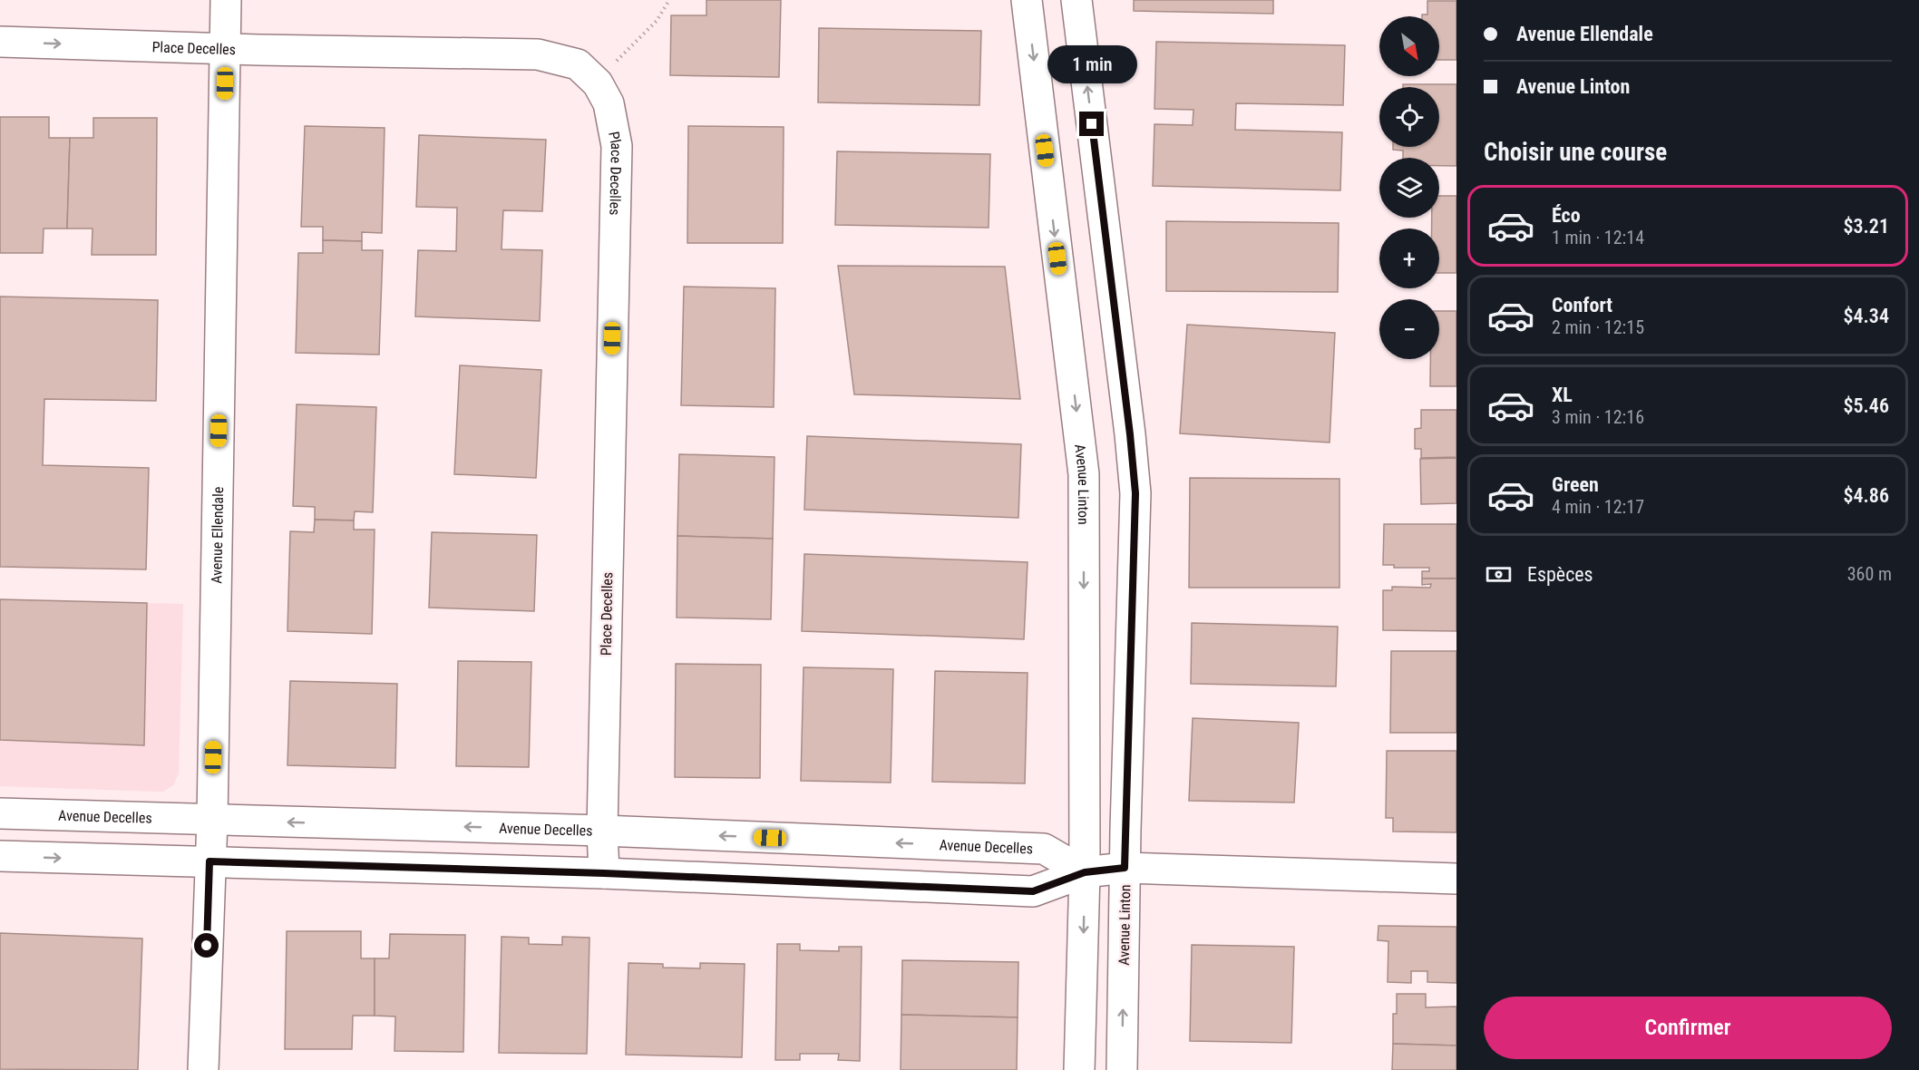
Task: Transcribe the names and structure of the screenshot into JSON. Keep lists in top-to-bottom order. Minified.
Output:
{"streets":{"street":["Place Decelles","Avenue Linton","Avenue Ellendale","Avenue Decelles"]},"crossings":[["Place Decelles","Avenue Ellendale"],["Place Decelles","Avenue Decelles"],["Avenue Linton","Avenue Decelles"],["Avenue Ellendale","Avenue Decelles"]],"north":"bottom right","page":{"banner":["Avenue Ellendale","Avenue Linton"],"map_buttons":["+","−"],"bubble":"1 min","heading":"Choisir une course","list":[{"name":"Éco","note":"1 min · 12:14","value":"$3.21"},{"name":"Confort","note":"2 min · 12:15","value":"$4.34"},{"name":"XL","note":"3 min · 12:16","value":"$5.46"},{"name":"Green","note":"4 min · 12:17","value":"$4.86"}],"pay":["Espèces","360 m"],"buttons":"Confirmer"}}
